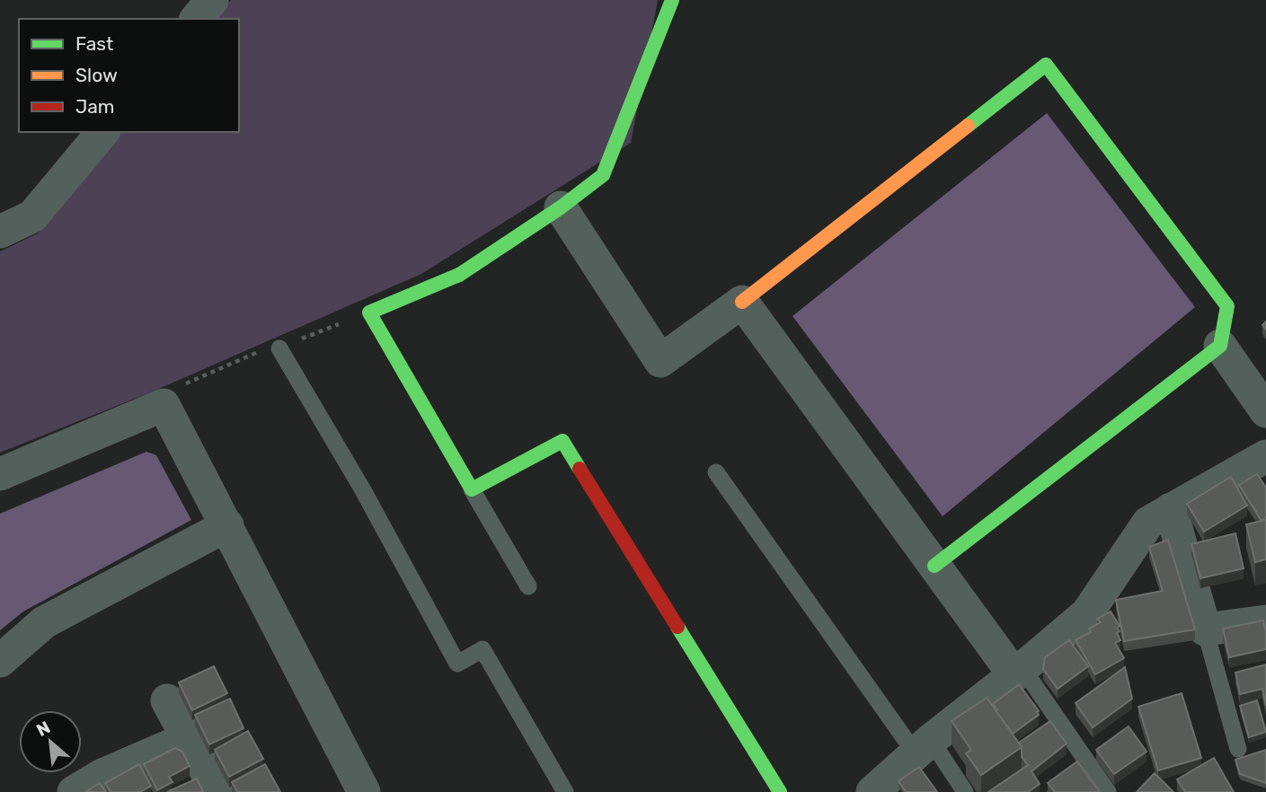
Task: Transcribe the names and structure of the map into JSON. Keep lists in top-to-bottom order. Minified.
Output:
{"legend":["Fast","Slow","Jam"],"north":"top left"}
